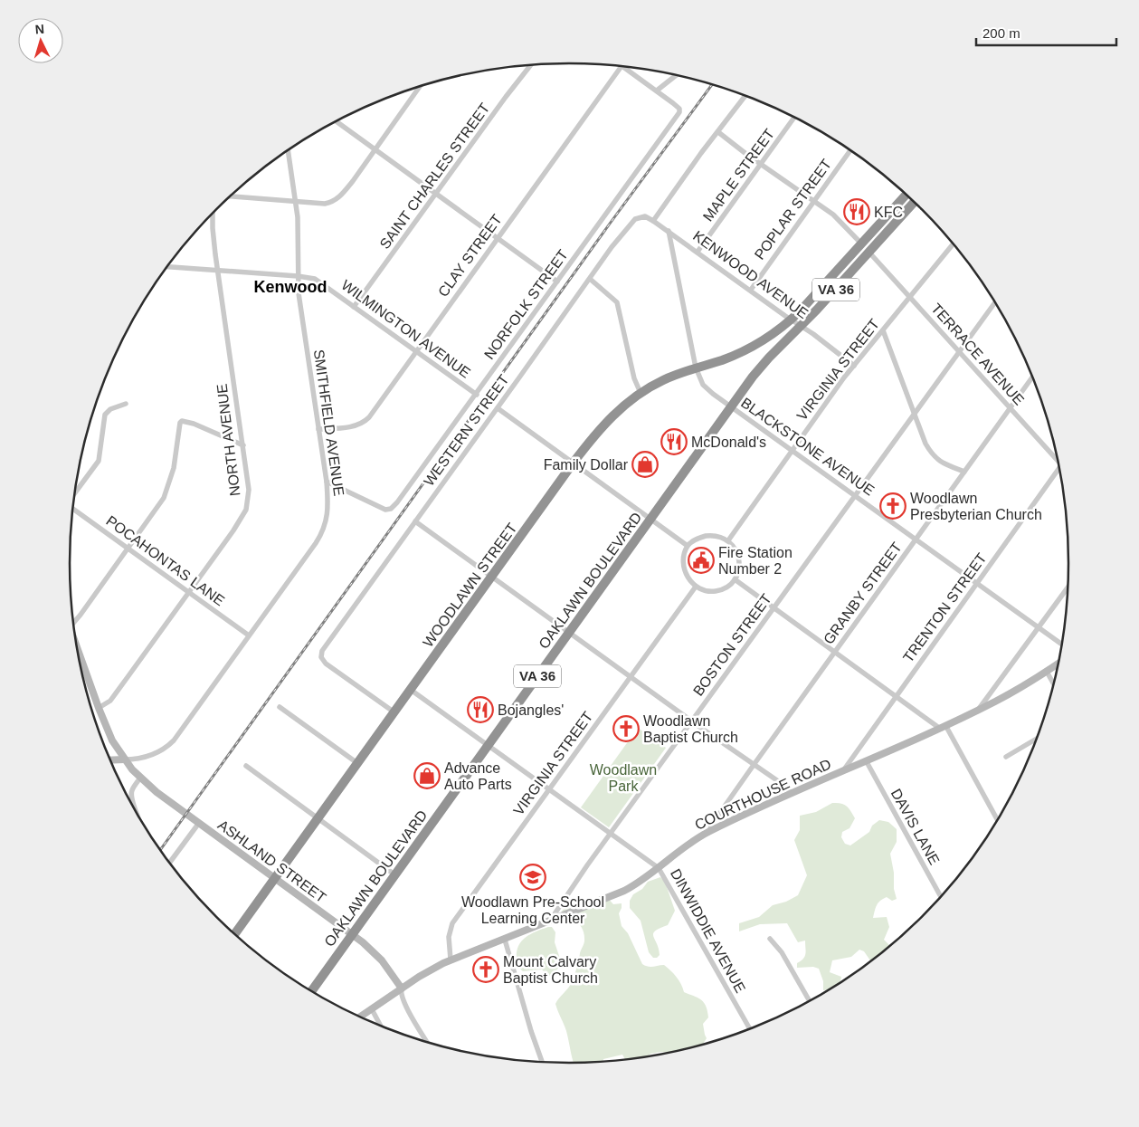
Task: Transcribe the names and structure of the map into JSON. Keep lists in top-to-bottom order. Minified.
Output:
{"streets":{"highway":["VA 36","OAKLAWN BOULEVARD","WOODLAWN STREET"],"street":["MAPLE STREET","SAINT CHARLES STREET","POPLAR STREET","CLAY STREET","KENWOOD AVENUE","NORFOLK STREET","WILMINGTON AVENUE","TERRACE AVENUE","VIRGINIA STREET","SMITHFIELD AVENUE","WESTERN STREET","NORTH AVENUE","BLACKSTONE AVENUE","POCAHONTAS LANE","GRANBY STREET","TRENTON STREET","BOSTON STREET","COURTHOUSE ROAD","DAVIS LANE","ASHLAND STREET","DINWIDDIE AVENUE"]},"crossings":[["MAPLE STREET","KENWOOD AVENUE"],["SAINT CHARLES STREET","WILMINGTON AVENUE"],["POPLAR STREET","KENWOOD AVENUE"],["CLAY STREET","WILMINGTON AVENUE"],["CLAY STREET","SMITHFIELD AVENUE"],["KENWOOD AVENUE","VA 36"],["KENWOOD AVENUE","VIRGINIA STREET"],["KENWOOD AVENUE","WESTERN STREET"],["KENWOOD AVENUE","BLACKSTONE AVENUE"],["KENWOOD AVENUE","OAKLAWN BOULEVARD"],["KENWOOD AVENUE","WOODLAWN STREET"],["VA 36","TERRACE AVENUE"],["VA 36","OAKLAWN BOULEVARD"],["VA 36","WOODLAWN STREET"],["NORFOLK STREET","WILMINGTON AVENUE"],["NORFOLK STREET","SMITHFIELD AVENUE"],["WILMINGTON AVENUE","SMITHFIELD AVENUE"],["WILMINGTON AVENUE","NORTH AVENUE"],["TERRACE AVENUE","VIRGINIA STREET"],["TERRACE AVENUE","GRANBY STREET"],["TERRACE AVENUE","BOSTON STREET"],["VIRGINIA STREET","BLACKSTONE AVENUE"],["VIRGINIA STREET","COURTHOUSE ROAD"],["VIRGINIA STREET","DINWIDDIE AVENUE"],["SMITHFIELD AVENUE","POCAHONTAS LANE"],["SMITHFIELD AVENUE","ASHLAND STREET"],["WESTERN STREET","WOODLAWN STREET"],["NORTH AVENUE","POCAHONTAS LANE"],["NORTH AVENUE","ASHLAND STREET"],["BLACKSTONE AVENUE","OAKLAWN BOULEVARD"],["BLACKSTONE AVENUE","WOODLAWN STREET"],["BLACKSTONE AVENUE","GRANBY STREET"],["BLACKSTONE AVENUE","TRENTON STREET"],["BLACKSTONE AVENUE","BOSTON STREET"],["OAKLAWN BOULEVARD","ASHLAND STREET"],["OAKLAWN BOULEVARD","DINWIDDIE AVENUE"],["WOODLAWN STREET","ASHLAND STREET"],["WOODLAWN STREET","DINWIDDIE AVENUE"],["GRANBY STREET","COURTHOUSE ROAD"],["TRENTON STREET","COURTHOUSE ROAD"],["BOSTON STREET","COURTHOUSE ROAD"],["BOSTON STREET","DINWIDDIE AVENUE"],["COURTHOUSE ROAD","DAVIS LANE"],["COURTHOUSE ROAD","ASHLAND STREET"],["COURTHOUSE ROAD","DINWIDDIE AVENUE"]],"districts":["Kenwood"],"parks":["Woodlawn Park"],"places":{"restaurant":["KFC","McDonald's","Bojangles'"],"shop":["Family Dollar","Advance Auto Parts"],"church":["Woodlawn Presbyterian Church","Woodlawn Baptist Church","Mount Calvary Baptist Church"],"public building":["Fire Station Number 2"],"school or university":["Woodlawn Pre-School Learning Center"]},"scale_bar":"200 m","north":"top"}
